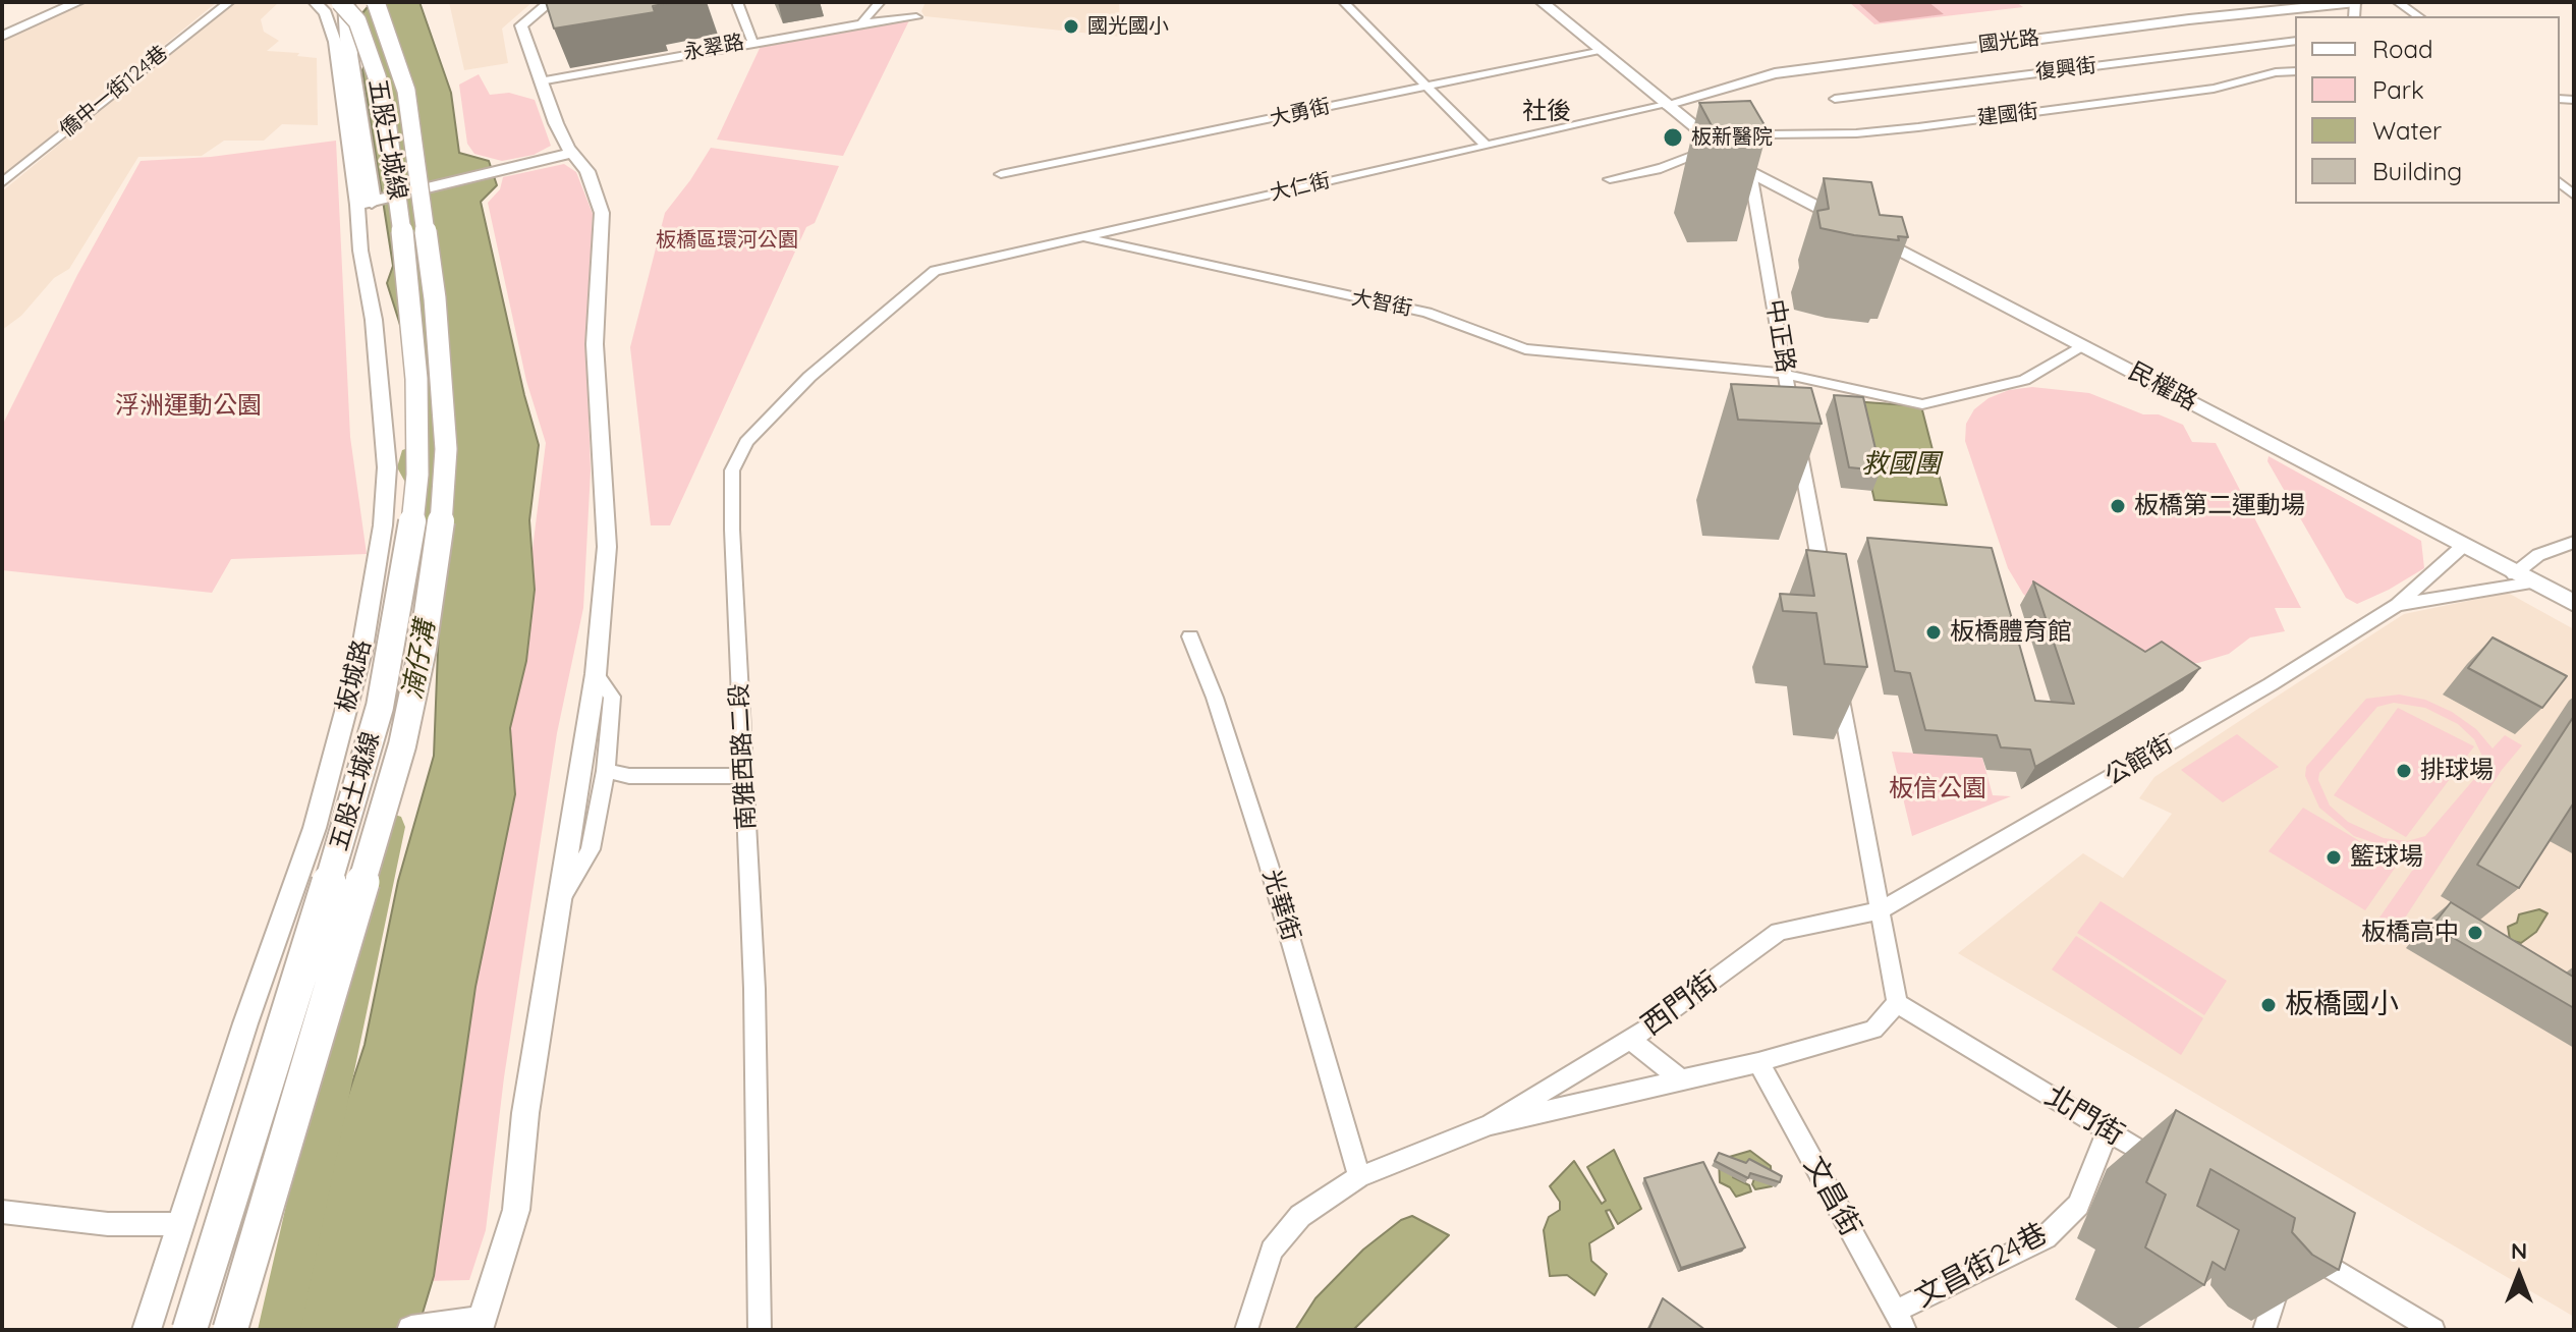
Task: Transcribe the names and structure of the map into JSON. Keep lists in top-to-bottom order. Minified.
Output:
{"streets":{"highway":["五股土城線"],"main road":["民權路"],"street":["國光路","永翠路","復興街","僑中一街124巷","大勇街","建國街","大仁街","大智街","中正路","板城路","南雅西路二段","公館街","光華街","西門街","北門街","文昌街","文昌街24巷"]},"crossings":[["國光路","大仁街"],["大仁街","大智街"],["大仁街","南雅西路二段"],["大智街","中正路"],["大智街","民權路"],["中正路","民權路"],["公館街","西門街"],["光華街","西門街"],["西門街","北門街"],["西門街","文昌街"],["北門街","文昌街24巷"],["文昌街","文昌街24巷"]],"districts":["社後"],"water":["救國團","湳仔溝"],"parks":["板橋區環河公園","浮洲運動公園","板信公園"],"places":["國光國小","板新醫院","板橋第二運動場","板橋體育館","排球場","籃球場","板橋高中","板橋國小"],"legend":["Road","Park","Water","Building"],"north":"top"}
